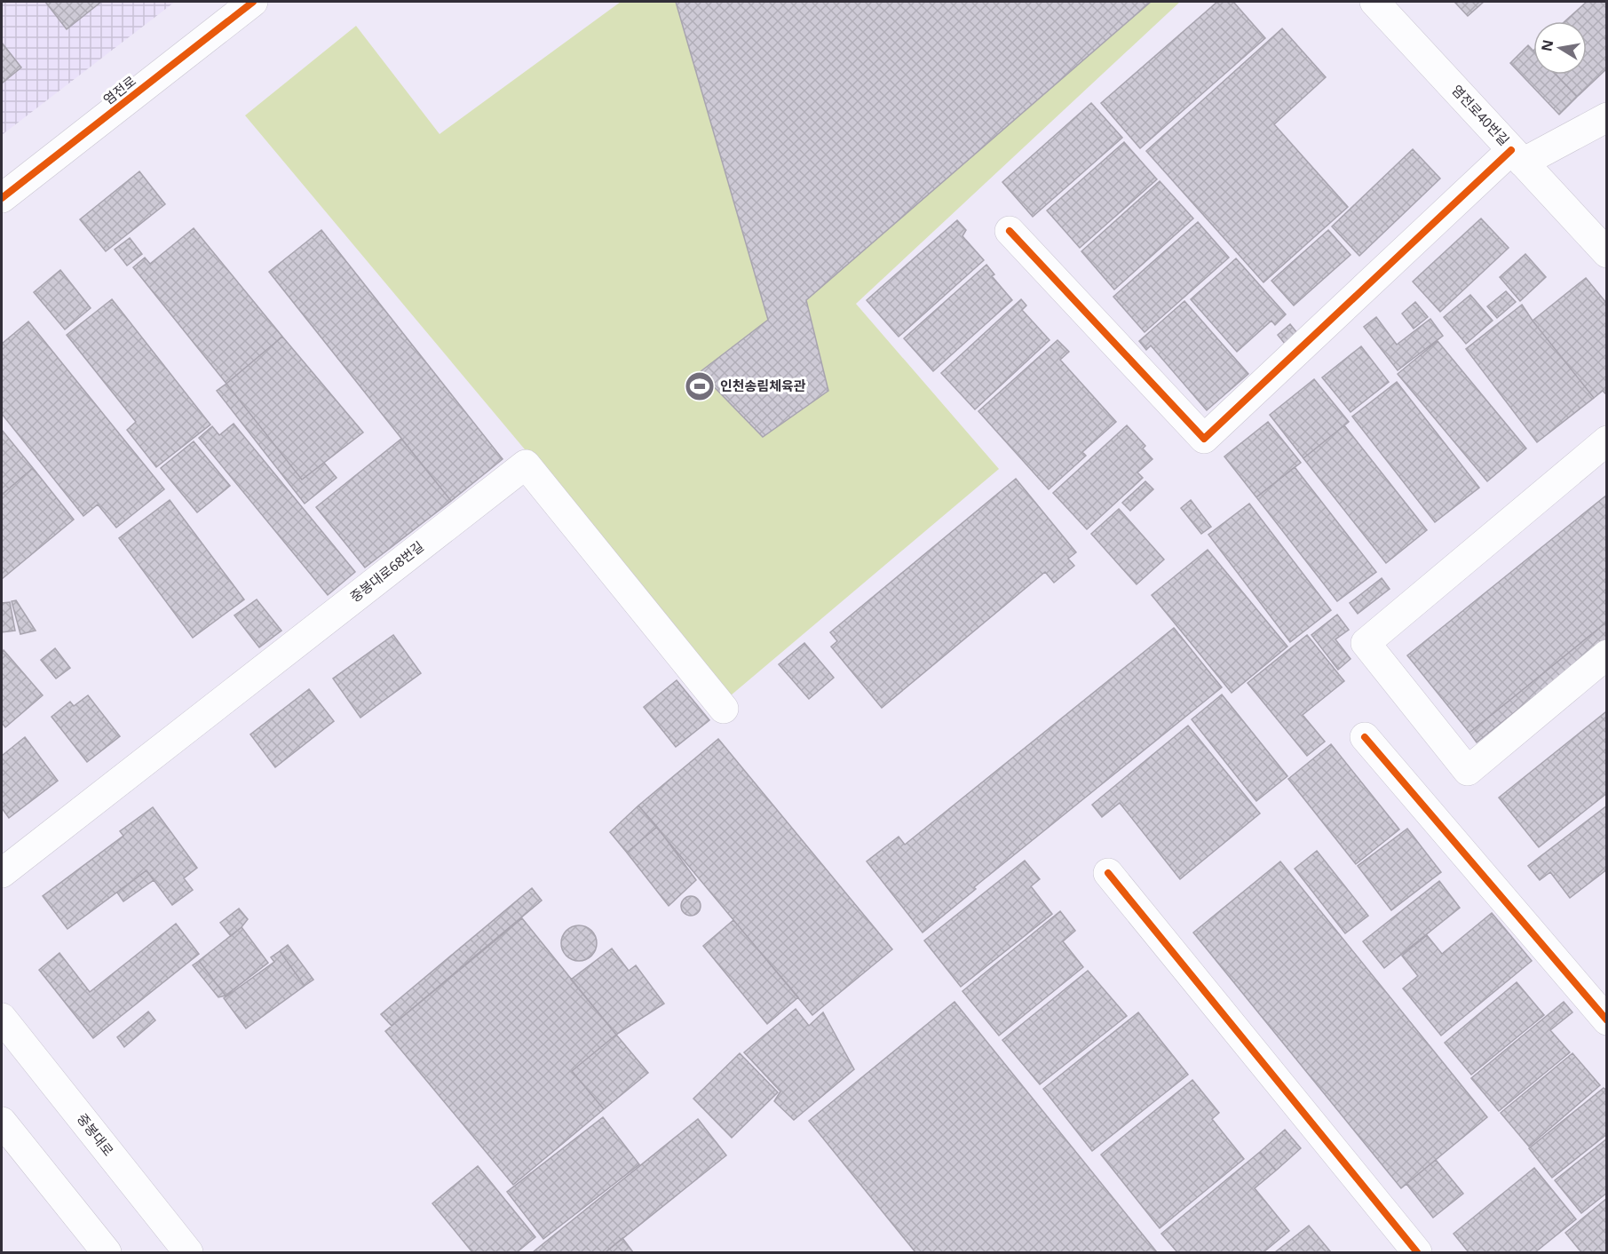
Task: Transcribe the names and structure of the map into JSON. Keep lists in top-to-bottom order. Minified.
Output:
{"streets":{"street":["염전로","염전로40번길","중봉대로68번길","중봉대로"]},"places":{"sports":["인천송림체육관"]},"north":"left"}
